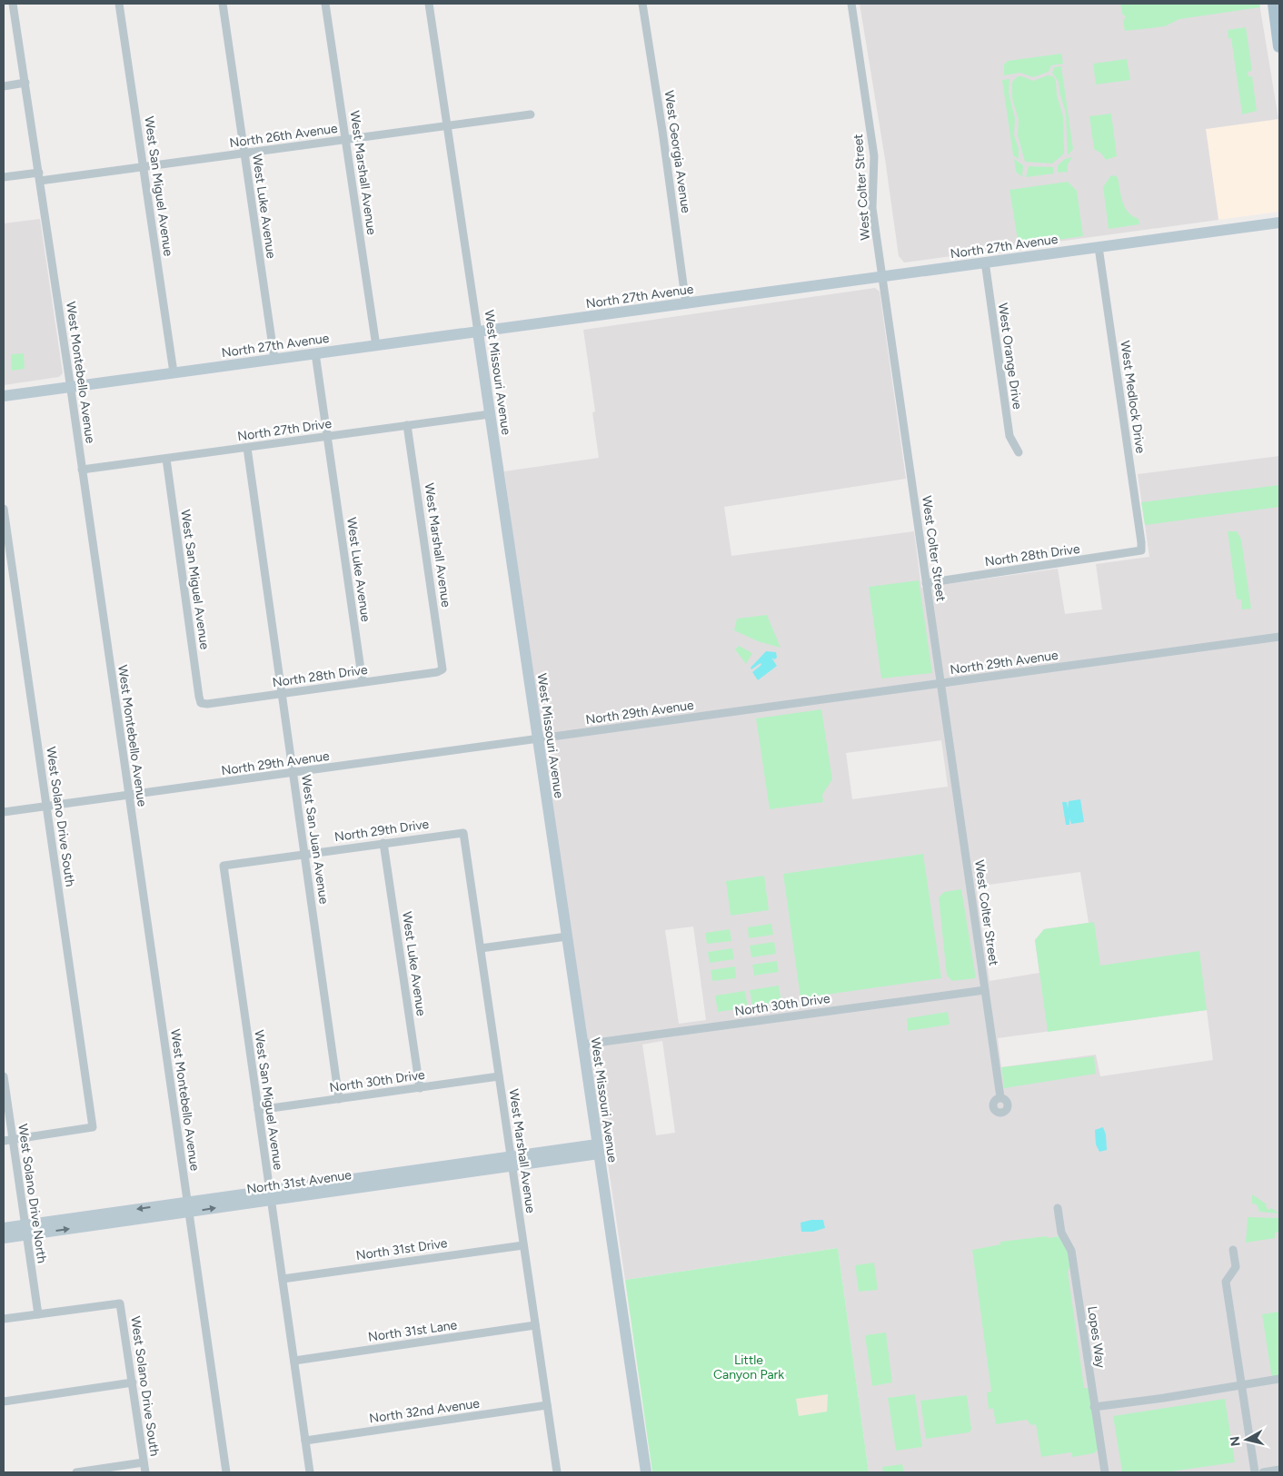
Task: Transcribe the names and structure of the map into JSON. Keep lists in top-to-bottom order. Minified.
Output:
{"streets":{"street":["North 26th Avenue","West Georgia Avenue","West Marshall Avenue","West San Miguel Avenue","West Colter Street","West Luke Avenue","North 27th Avenue","West Orange Drive","West Montebello Avenue","West Missouri Avenue","West Medlock Drive","North 27th Drive","North 28th Drive","North 29th Avenue","West Solano Drive South","North 29th Drive","West San Juan Avenue","North 30th Drive","North 31st Avenue","West Solano Drive North","North 31st Drive","North 31st Lane","Lopes Way","North 32nd Avenue"]},"crossings":[["North 26th Avenue","West Marshall Avenue"],["North 26th Avenue","West San Miguel Avenue"],["North 26th Avenue","West Luke Avenue"],["North 26th Avenue","West Montebello Avenue"],["North 26th Avenue","West Missouri Avenue"],["West Georgia Avenue","North 27th Avenue"],["West Marshall Avenue","North 27th Avenue"],["West Marshall Avenue","North 27th Drive"],["West Marshall Avenue","North 28th Drive"],["West Marshall Avenue","North 29th Drive"],["West Marshall Avenue","North 30th Drive"],["West Marshall Avenue","North 31st Avenue"],["West Marshall Avenue","North 31st Drive"],["West Marshall Avenue","North 31st Lane"],["West Marshall Avenue","North 32nd Avenue"],["West San Miguel Avenue","North 27th Avenue"],["West San Miguel Avenue","North 27th Drive"],["West San Miguel Avenue","North 28th Drive"],["West San Miguel Avenue","North 29th Drive"],["West San Miguel Avenue","North 30th Drive"],["West San Miguel Avenue","North 31st Avenue"],["West San Miguel Avenue","North 31st Drive"],["West San Miguel Avenue","North 31st Lane"],["West San Miguel Avenue","North 32nd Avenue"],["West Colter Street","North 27th Avenue"],["West Colter Street","North 28th Drive"],["West Colter Street","North 29th Avenue"],["West Colter Street","North 30th Drive"],["West Luke Avenue","North 27th Avenue"],["West Luke Avenue","North 27th Drive"],["West Luke Avenue","North 28th Drive"],["West Luke Avenue","North 29th Drive"],["West Luke Avenue","North 30th Drive"],["North 27th Avenue","West Orange Drive"],["North 27th Avenue","West Montebello Avenue"],["North 27th Avenue","West Missouri Avenue"],["North 27th Avenue","West Medlock Drive"],["West Montebello Avenue","North 27th Drive"],["West Montebello Avenue","North 29th Avenue"],["West Montebello Avenue","North 31st Avenue"],["West Missouri Avenue","North 27th Drive"],["West Missouri Avenue","North 29th Avenue"],["West Missouri Avenue","North 30th Drive"],["West Missouri Avenue","North 31st Avenue"],["West Medlock Drive","North 28th Drive"],["North 27th Drive","West San Juan Avenue"],["North 28th Drive","West San Juan Avenue"],["North 29th Avenue","West Solano Drive South"],["North 29th Avenue","West San Juan Avenue"],["West Solano Drive South","West Solano Drive North"],["North 29th Drive","West San Juan Avenue"],["West San Juan Avenue","North 30th Drive"],["North 31st Avenue","West Solano Drive North"]],"parks":["Little Canyon Park"],"north":"left"}
